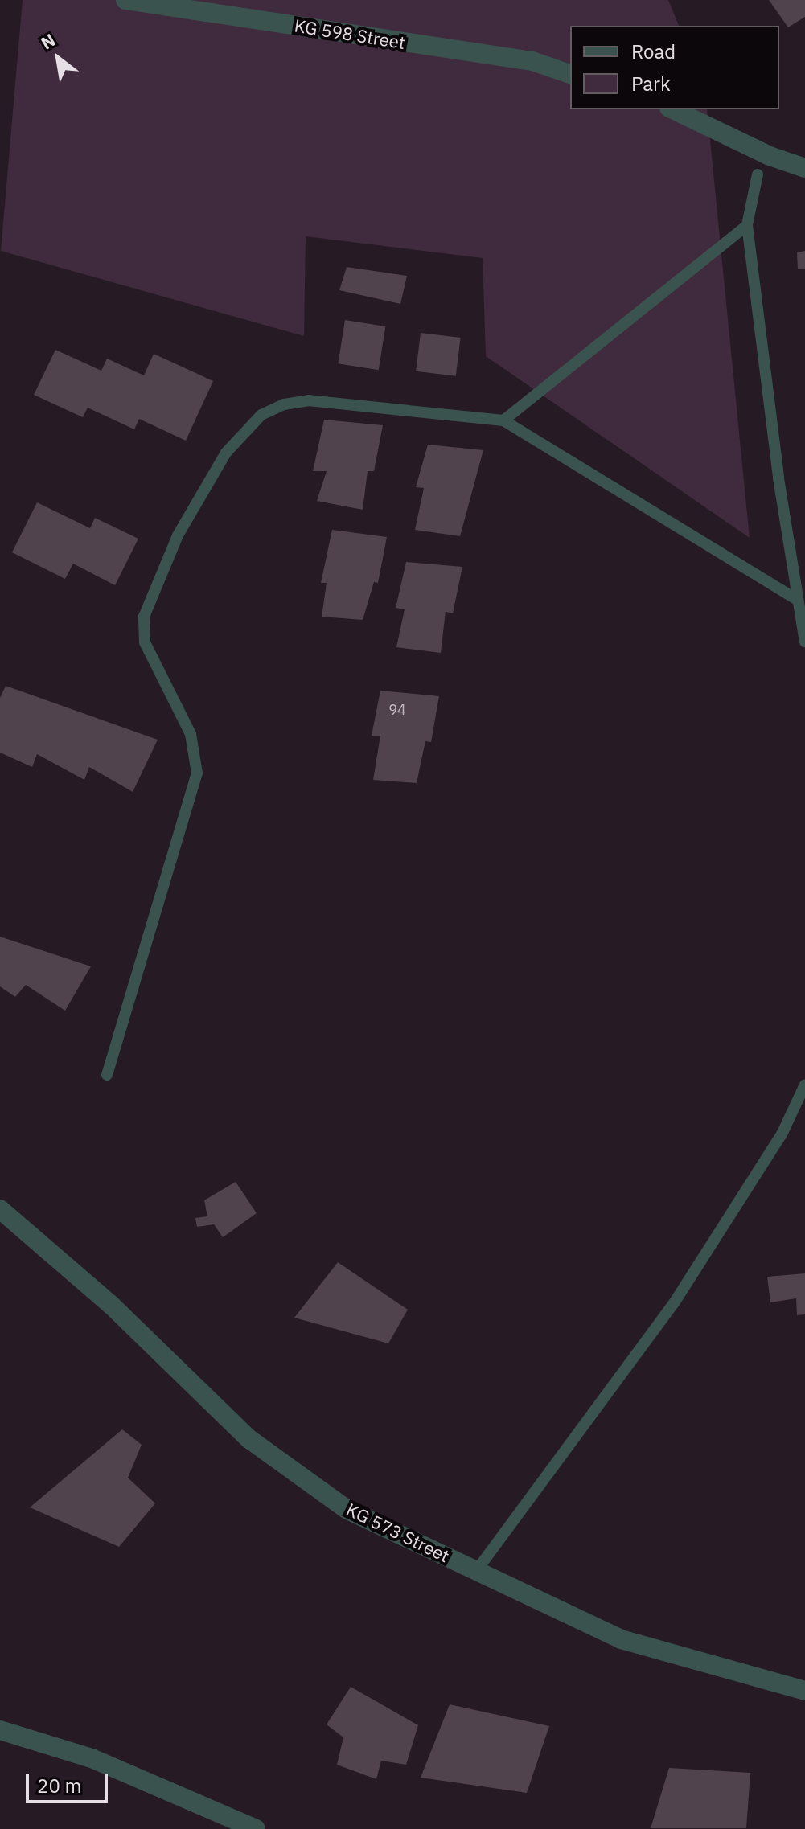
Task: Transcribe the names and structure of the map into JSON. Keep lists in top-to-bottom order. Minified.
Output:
{"streets":{"street":["KG 598 Street","KG 573 Street"]},"house_numbers":["94"],"legend":["Road","Park"],"scale_bar":"20 m","north":"top left"}
